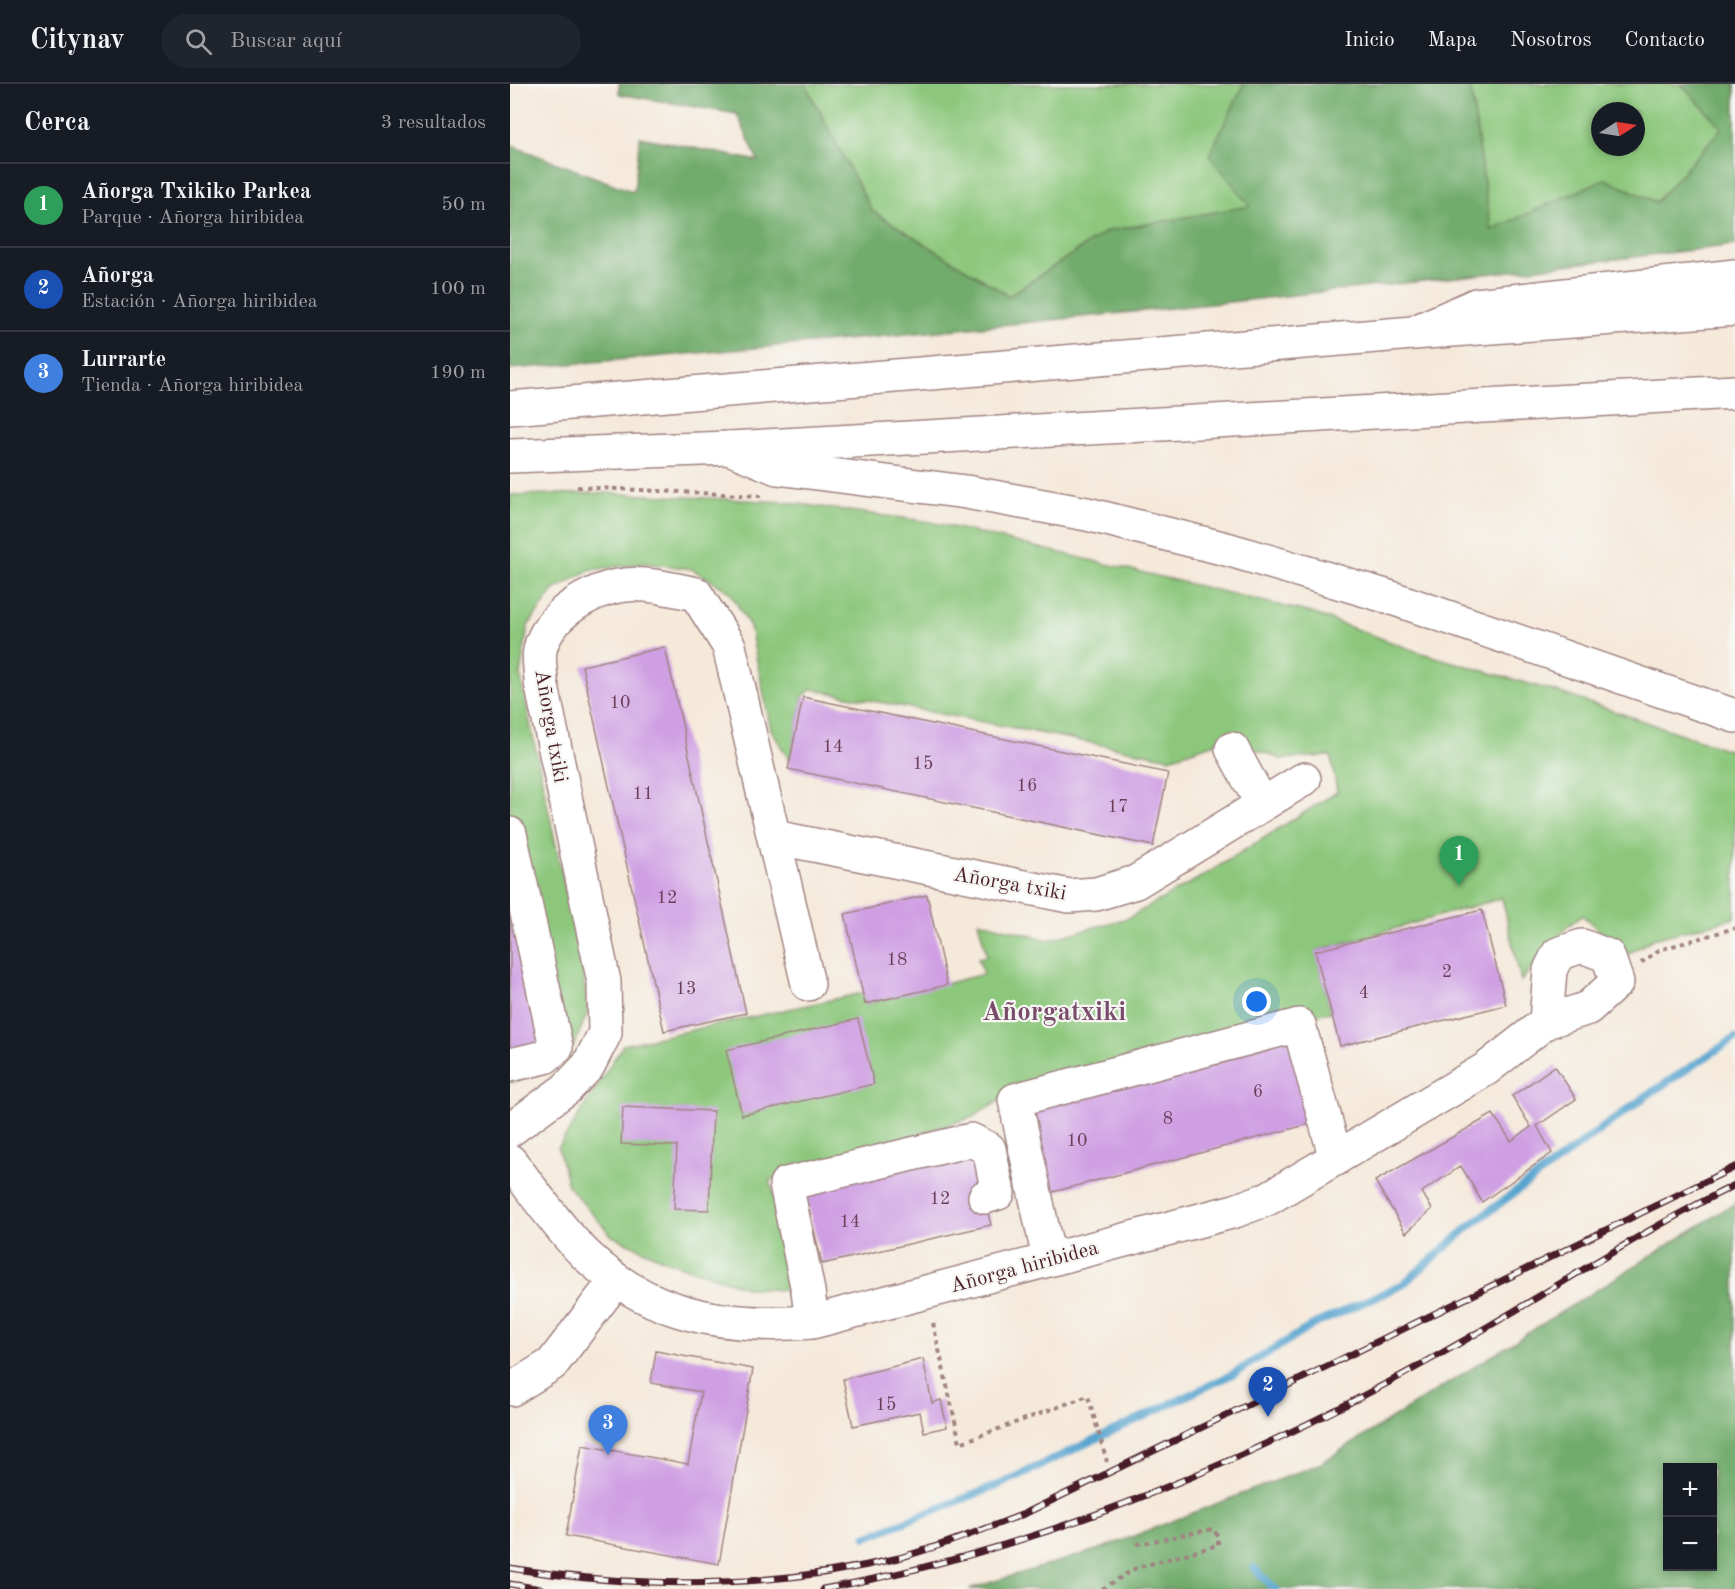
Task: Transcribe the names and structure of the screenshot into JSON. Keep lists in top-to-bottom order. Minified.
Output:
{"streets":{"main road":["Añorga txiki","Añorga hiribidea"]},"districts":["Añorgatxiki"],"house_numbers":["10","14","15","16","11","17","12","18","2","13","4","6","8","10","12","14","15"],"north":"right","page":{"header":"Citynav","search":"Buscar aquí","nav":["Inicio","Mapa","Nosotros","Contacto"],"heading":["Cerca","3 resultados"],"list":[{"mark":"1","name":"Añorga Txikiko Parkea","note":"Parque · Añorga hiribidea","value":"50 m"},{"mark":"2","name":"Añorga","note":"Estación · Añorga hiribidea","value":"100 m"},{"mark":"3","name":"Lurrarte","note":"Tienda · Añorga hiribidea","value":"190 m"}],"pins":["1","2","3"],"map_buttons":["+","−"]}}
